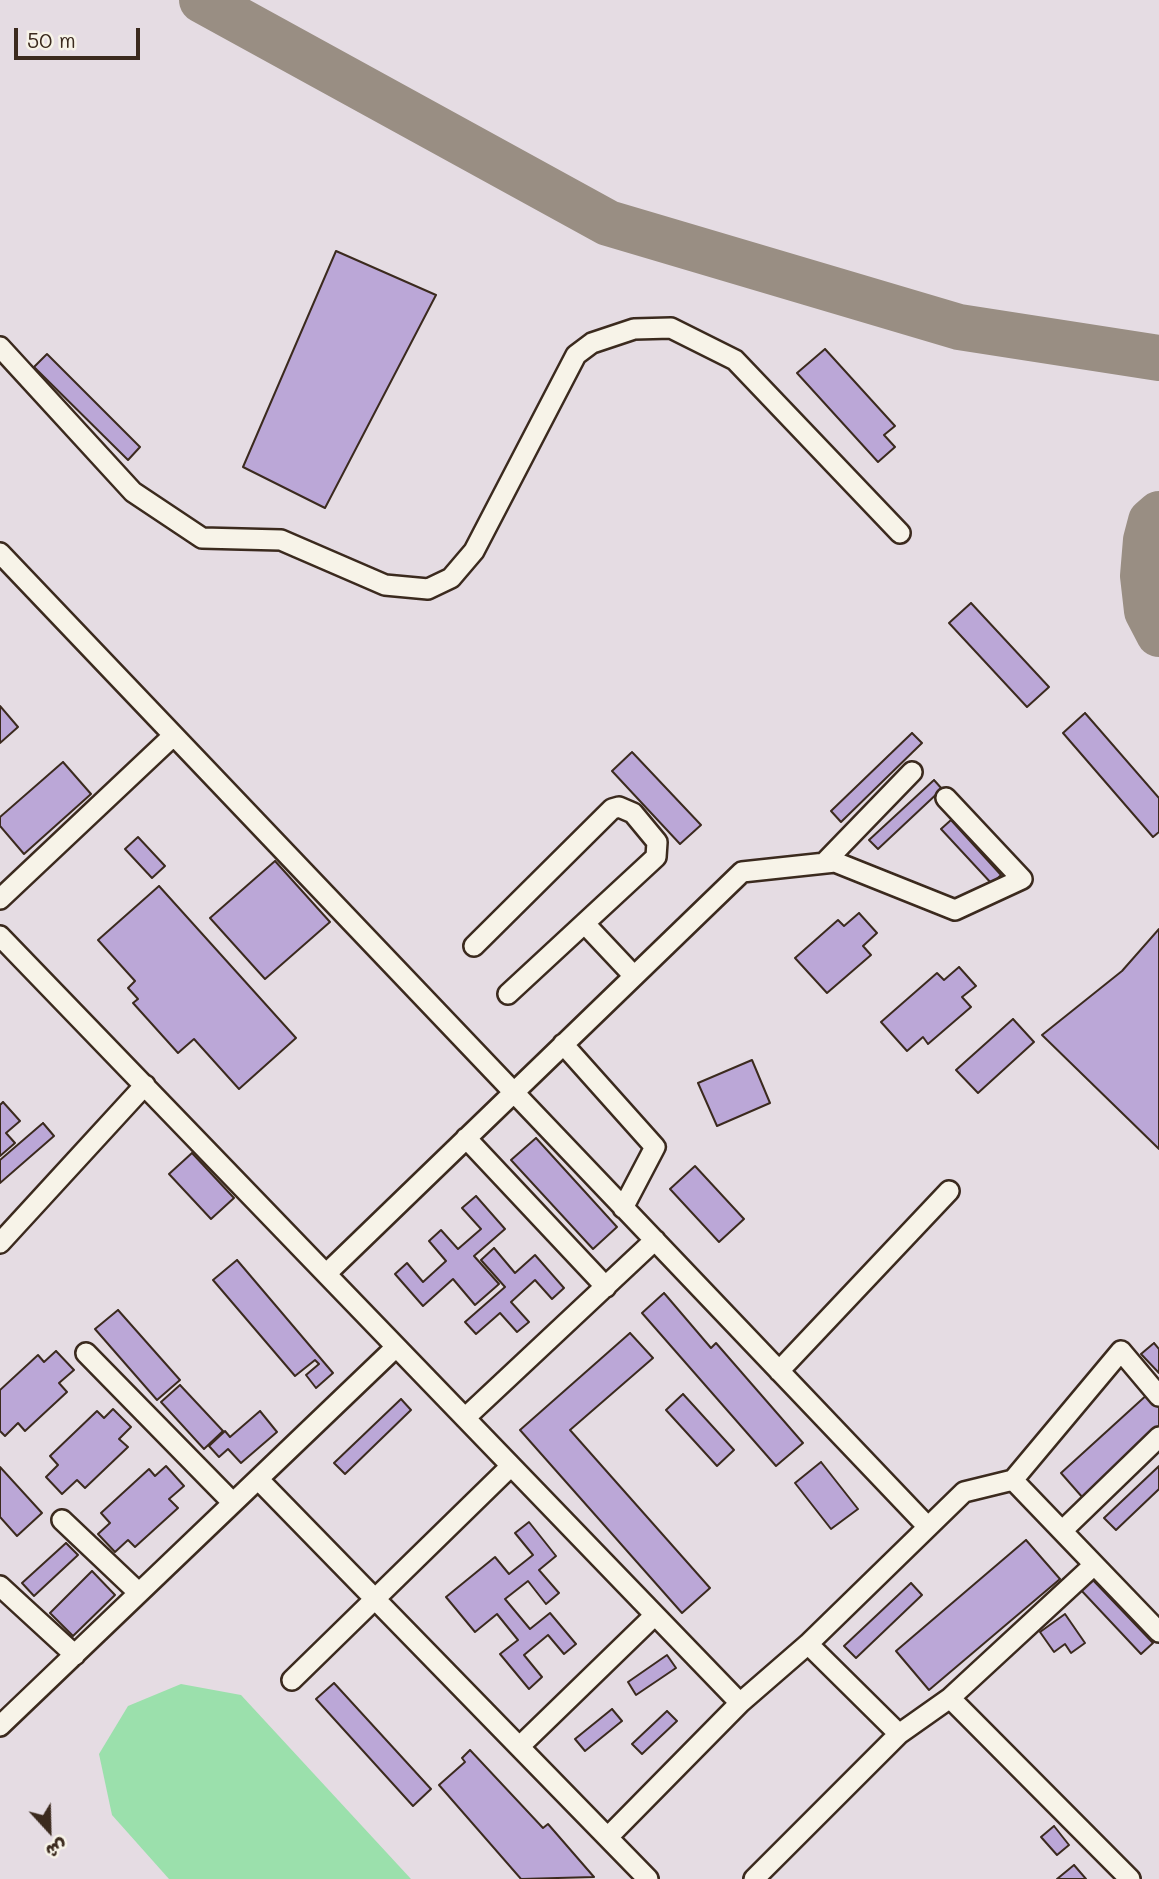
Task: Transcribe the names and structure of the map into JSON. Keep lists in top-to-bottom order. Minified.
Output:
{"scale_bar":"50 m","north":"bottom"}
